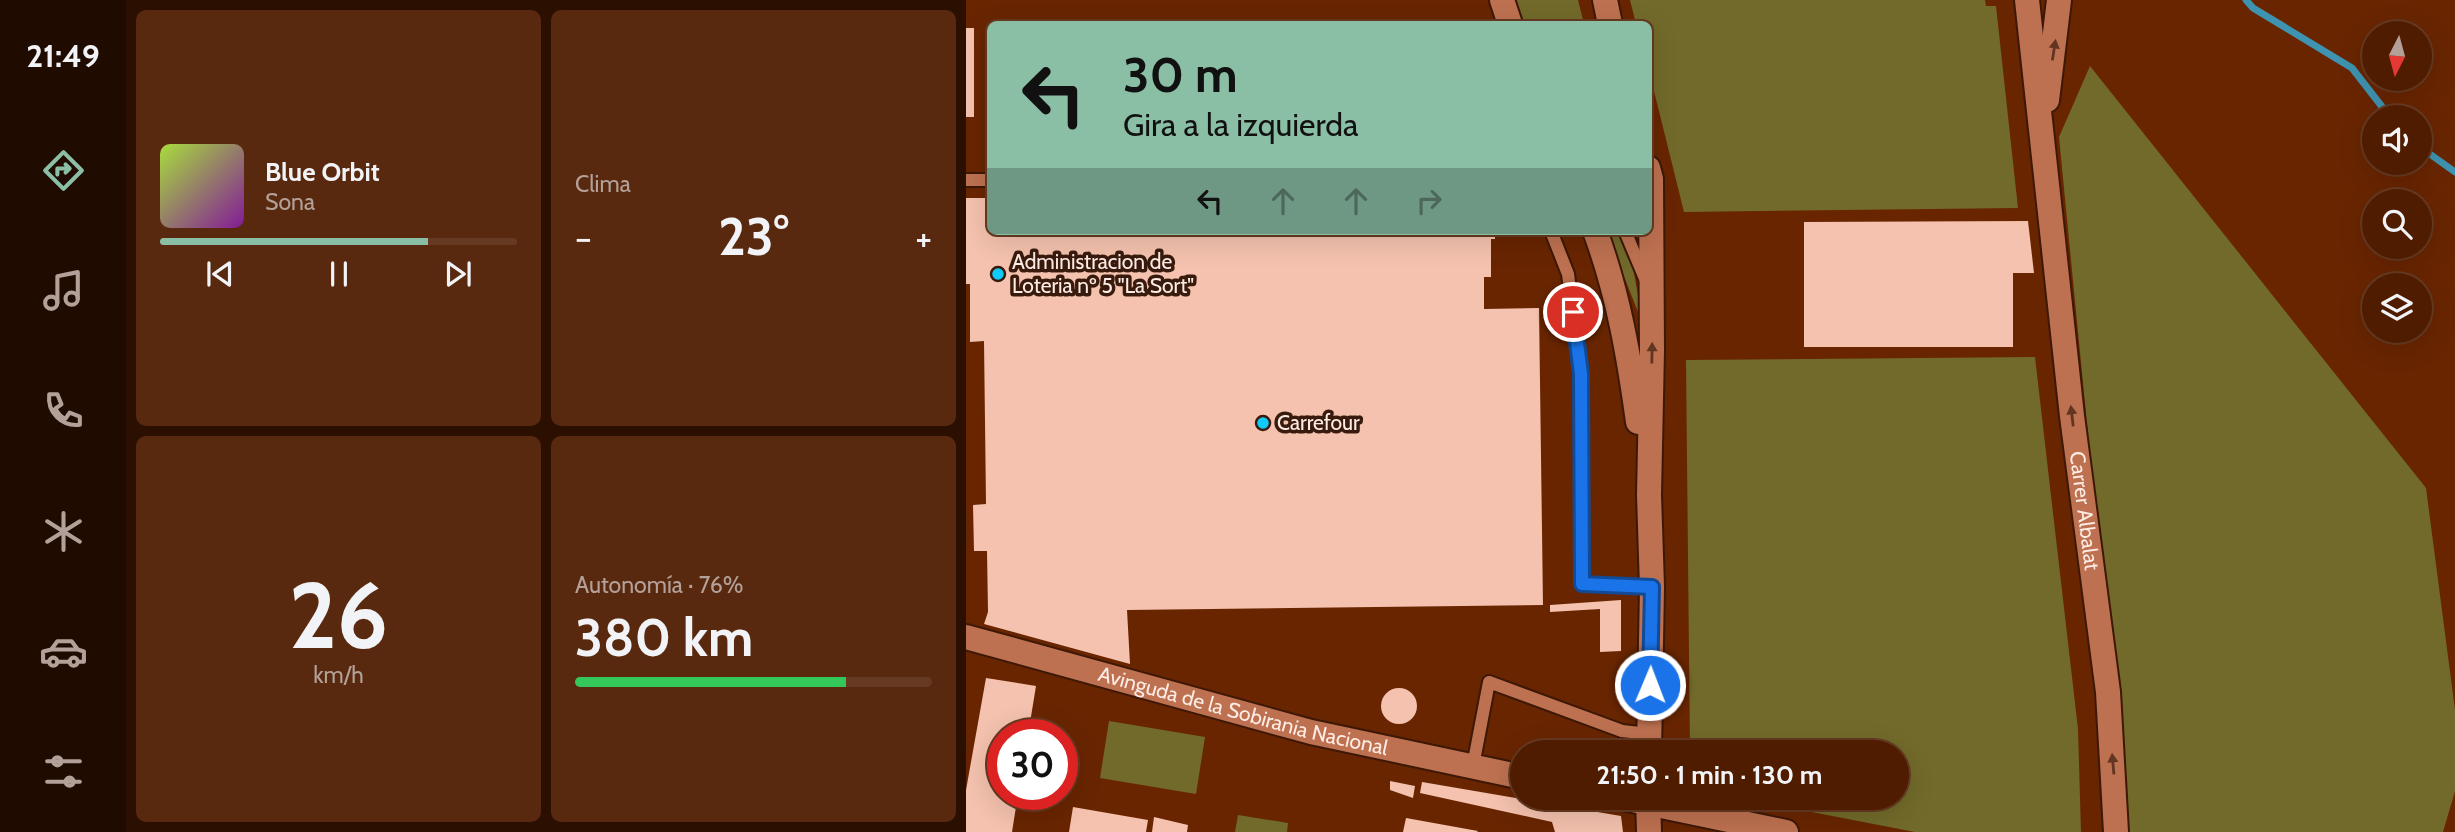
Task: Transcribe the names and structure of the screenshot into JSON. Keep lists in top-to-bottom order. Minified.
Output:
{"streets":{"street":["Carrer Albalat","Avinguda de la Sobirania Nacional"]},"one_way":["Carrer Albalat"],"places":["Administracion de Loteria nº 5 \"La Sort\"","Carrefour"],"north":"bottom","page":{"tabs":"21:49","tile":["Clima",["26","km/h"],["Autonomía · 76%","380 km"]],"turn":["30 m","Gira a la izquierda"],"song":["Blue Orbit","Sona"],"heat":["−","23°","+"],"limit":"30","trip":"21:50 · 1 min · 130 m"}}
